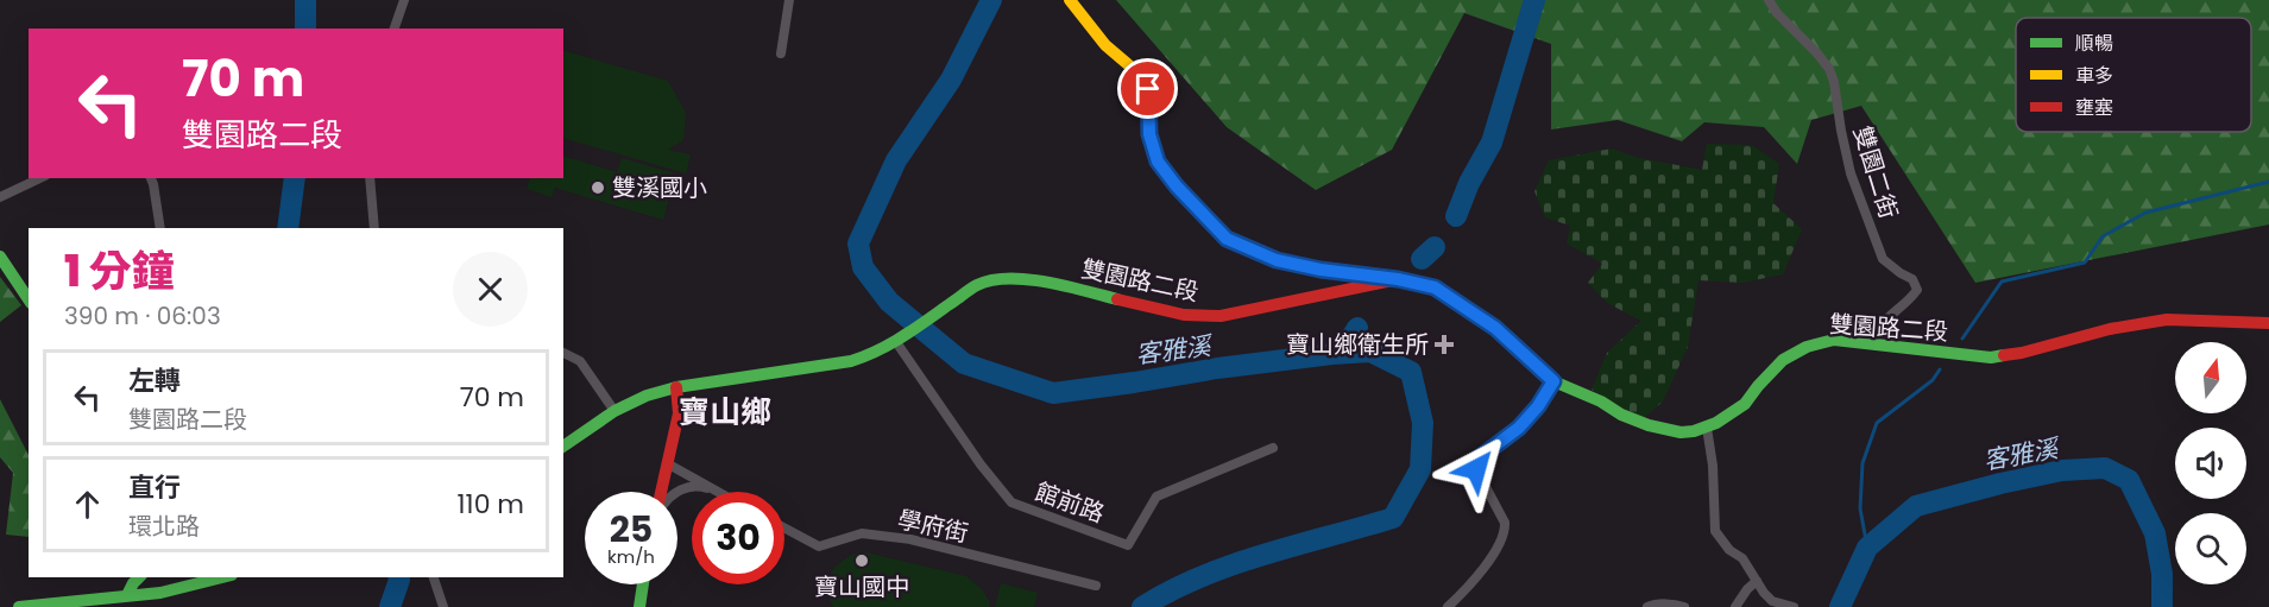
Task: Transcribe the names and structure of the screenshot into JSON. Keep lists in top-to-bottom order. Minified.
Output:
{"streets":{"street":["雙園二街","雙園路二段","館前路","學府街"]},"crossings":[["雙園二街","雙園路二段"],["雙園路二段","館前路"]],"districts":["寶山鄉"],"water":["客雅溪"],"places":{"other":["雙溪國小","寶山國中"],"health":["寶山鄉衛生所"]},"legend":["順暢","車多","壅塞"],"north":"top","page":{"turn":["70 m","雙園路二段"],"heading":["1 分鐘","390 m · 06:03"],"list":[{"name":"左轉","note":"雙園路二段","value":"70 m"},{"name":"直行","note":"環北路","value":"110 m"}],"speed":"25 km/h","limit":"30"}}
